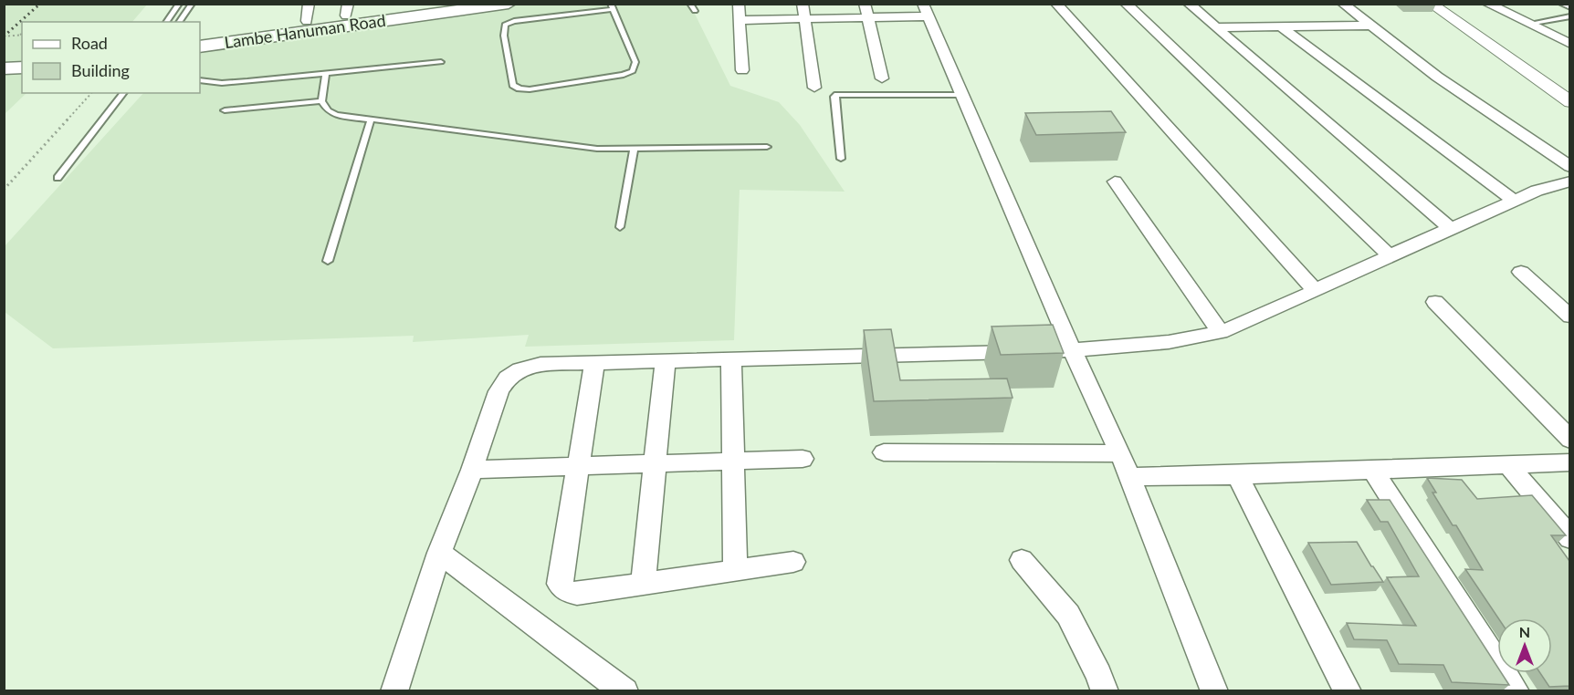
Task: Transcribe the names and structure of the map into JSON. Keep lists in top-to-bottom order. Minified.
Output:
{"streets":{"main road":["Lambe Hanuman Road"]},"legend":["Road","Building"],"north":"top"}
